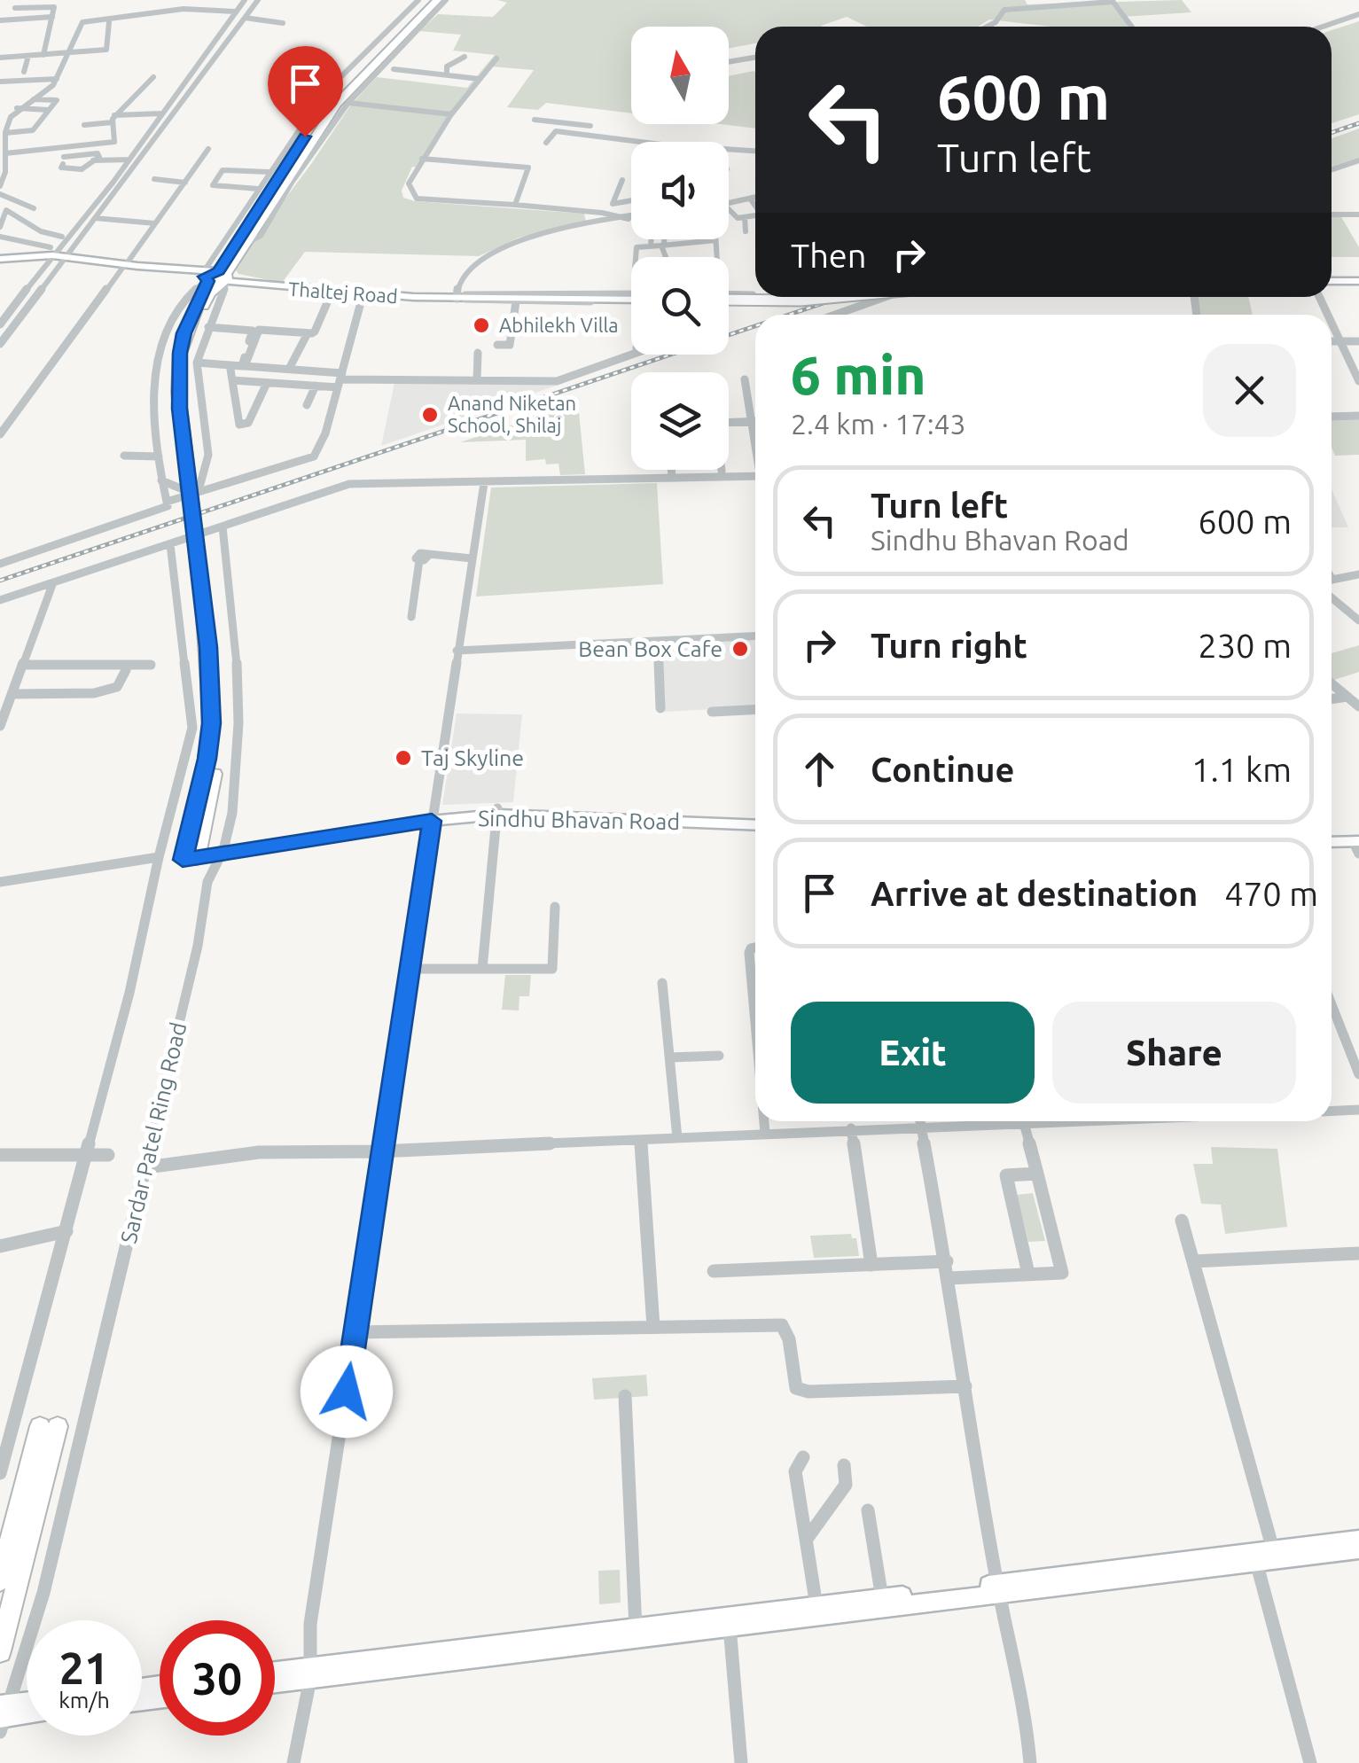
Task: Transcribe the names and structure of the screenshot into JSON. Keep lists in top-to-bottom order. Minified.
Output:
{"streets":{"main road":["Thaltej Road","Sindhu Bhavan Road"],"street":["Sardar Patel Ring Road"]},"crossings":[["Sindhu Bhavan Road","Sardar Patel Ring Road"]],"places":["Abhilekh Villa","Anand Niketan School, Shilaj","Bean Box Cafe","Taj Skyline"],"north":"top","page":{"turn":["600 m","Turn left"],"then":"Then","heading":["6 min","2.4 km · 17:43"],"list":[{"name":"Turn left","note":"Sindhu Bhavan Road","value":"600 m"},{"name":"Turn right","value":"230 m"},{"name":"Continue","value":"1.1 km"},{"name":"Arrive at destination","value":"470 m"}],"buttons":["Exit","Share"],"speed":"21 km/h","limit":"30"}}
